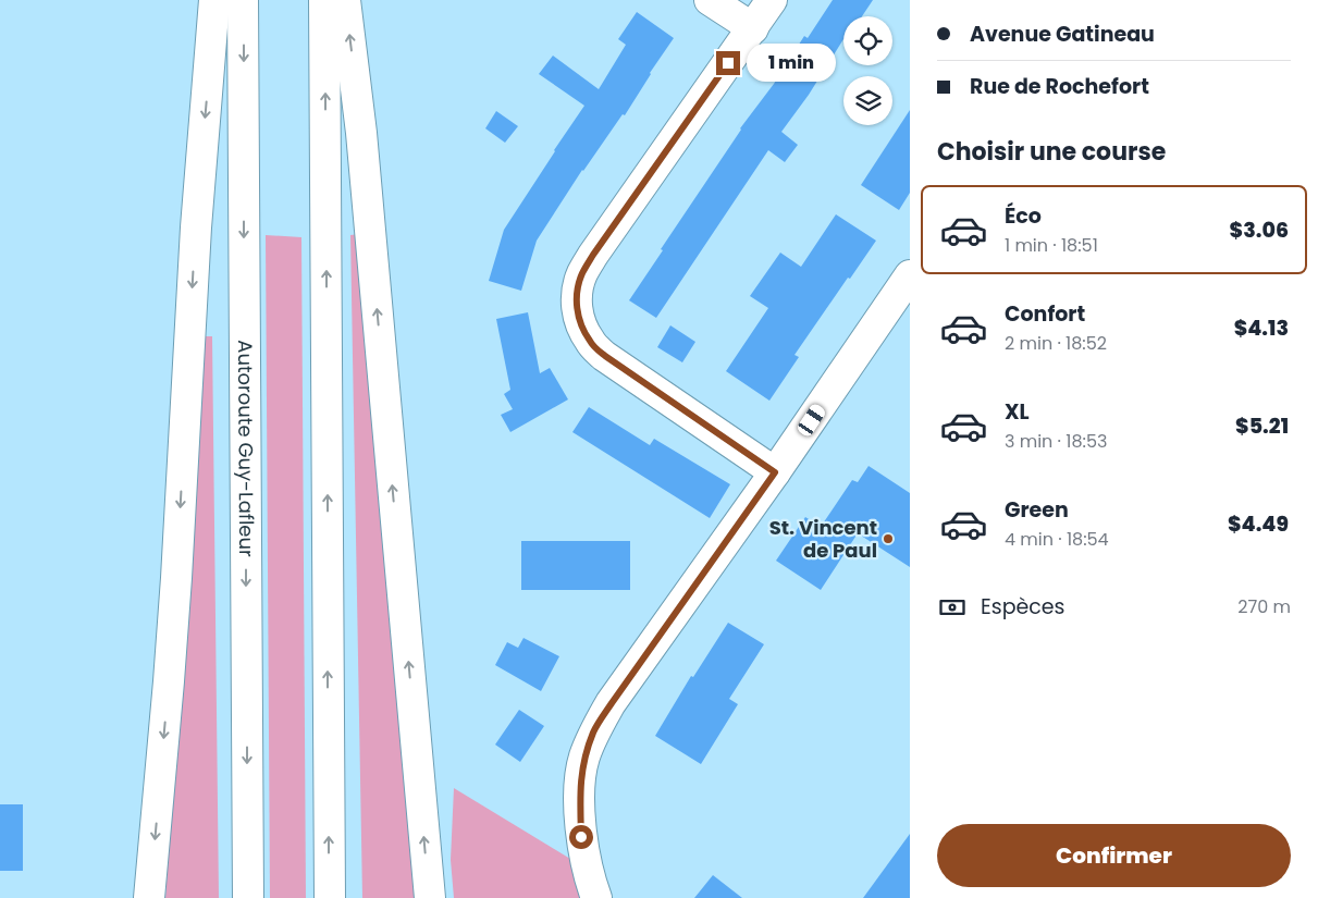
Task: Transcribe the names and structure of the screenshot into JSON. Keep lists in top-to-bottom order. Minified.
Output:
{"streets":{"main road":["Autoroute Guy-Lafleur"]},"places":["St. Vincent de Paul"],"page":{"banner":["Avenue Gatineau","Rue de Rochefort"],"bubble":"1 min","heading":"Choisir une course","list":[{"name":"Éco","note":"1 min · 18:51","value":"$3.06"},{"name":"Confort","note":"2 min · 18:52","value":"$4.13"},{"name":"XL","note":"3 min · 18:53","value":"$5.21"},{"name":"Green","note":"4 min · 18:54","value":"$4.49"}],"pay":["Espèces","270 m"],"buttons":"Confirmer"}}
